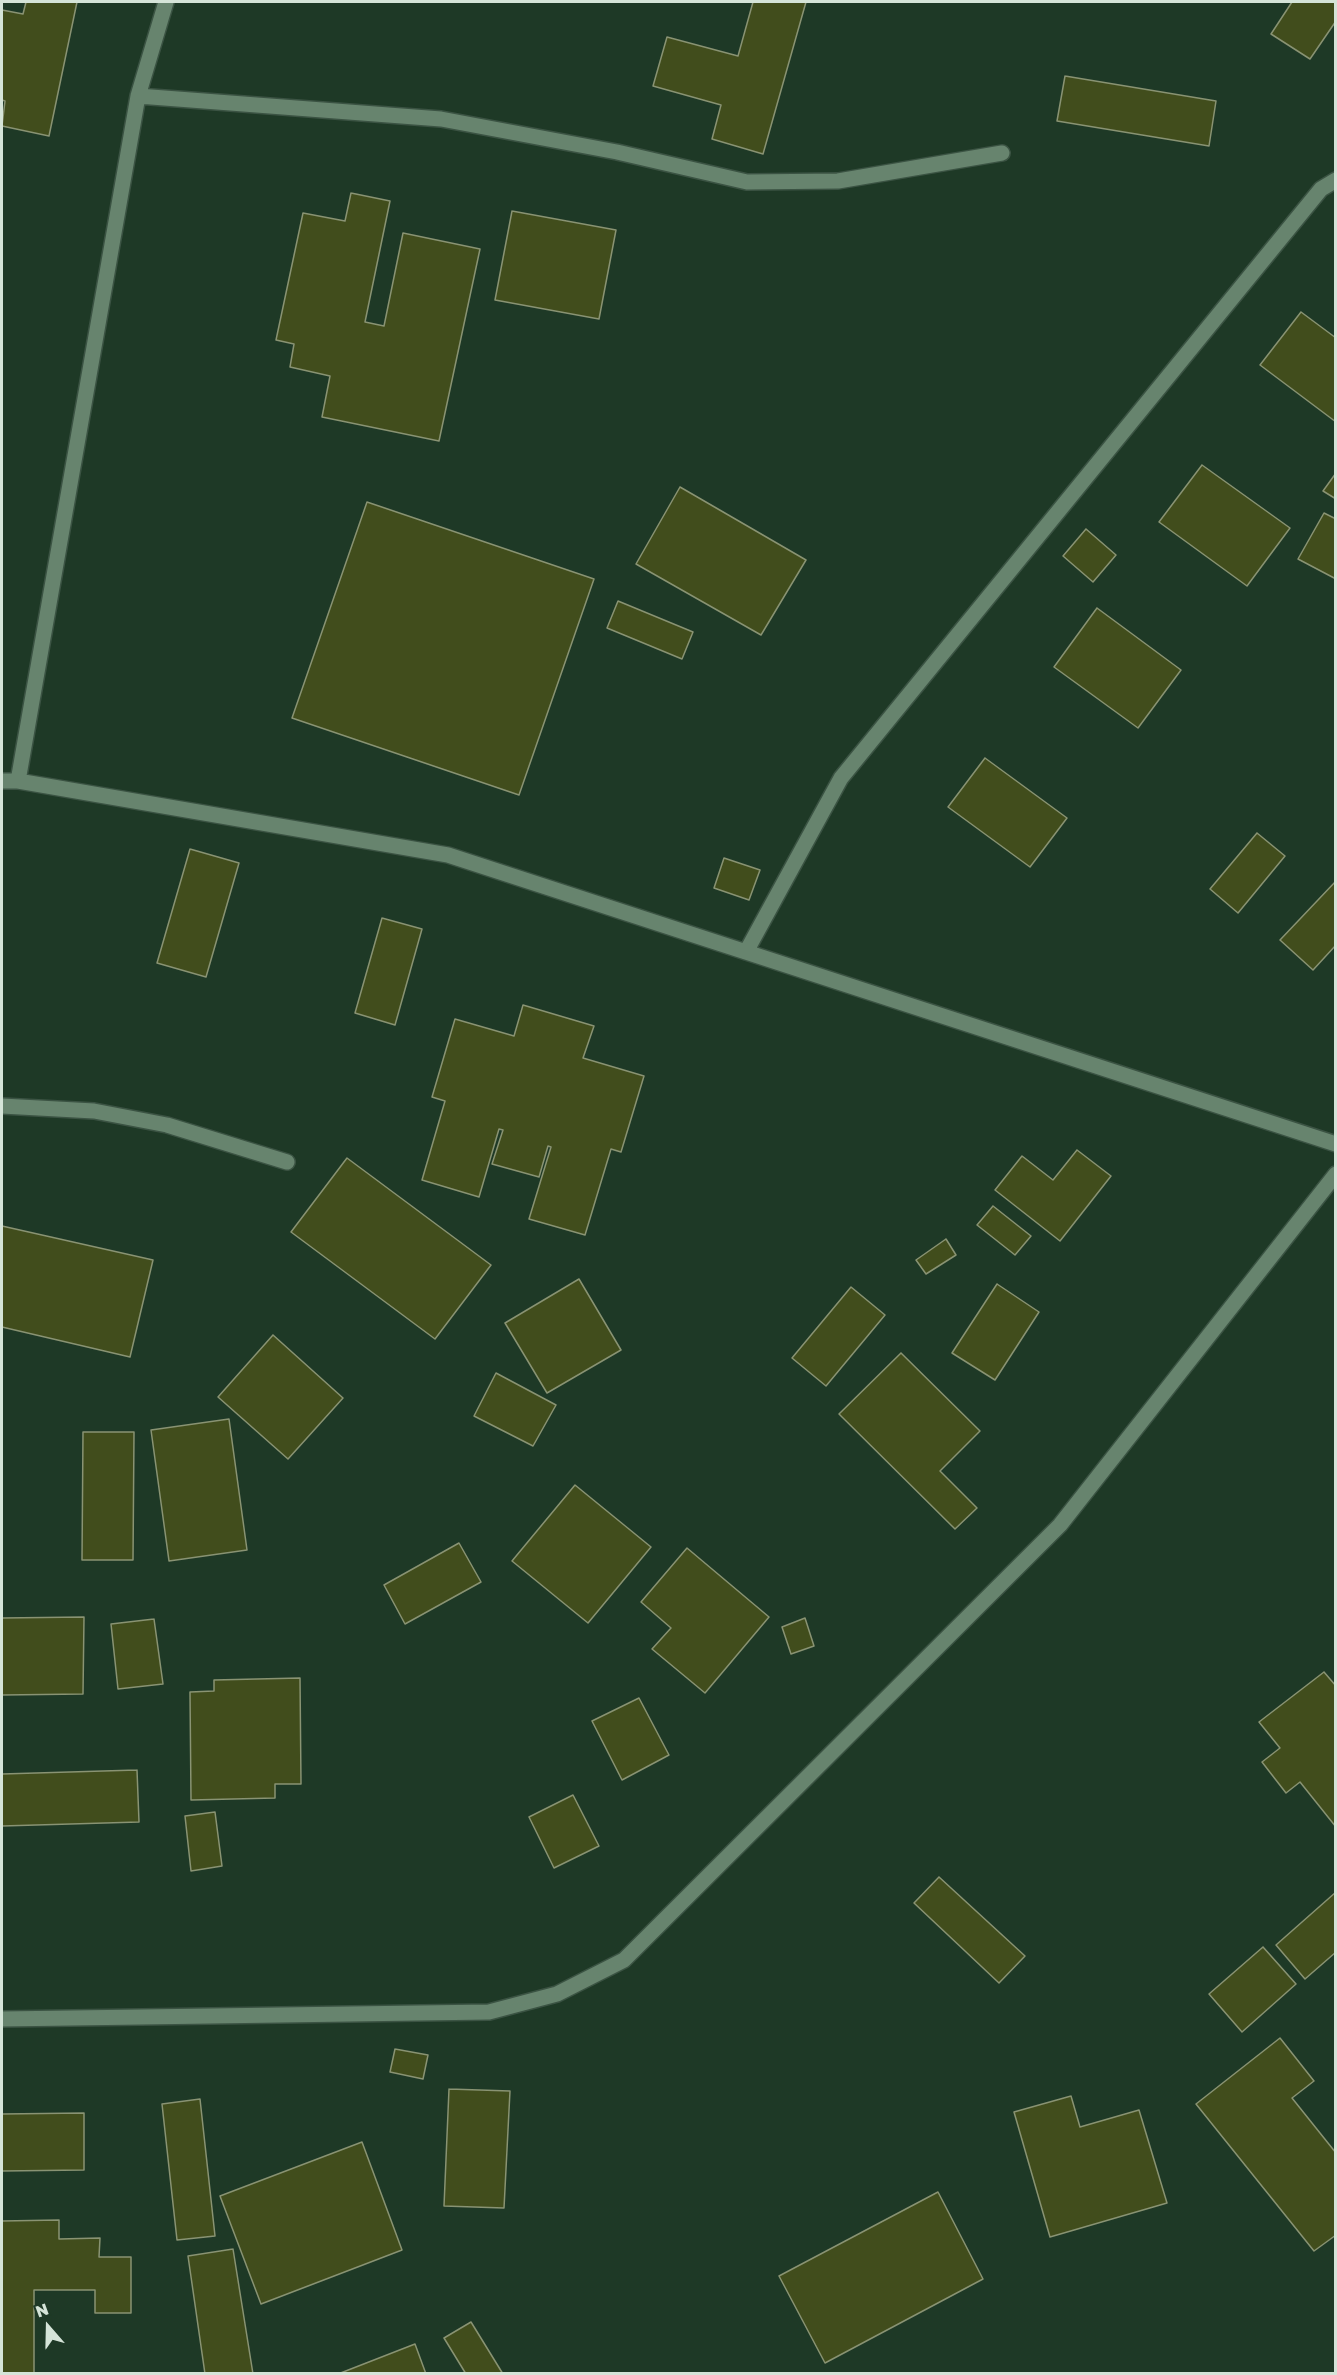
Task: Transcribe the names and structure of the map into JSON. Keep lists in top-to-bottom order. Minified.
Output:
{"north":"top"}
